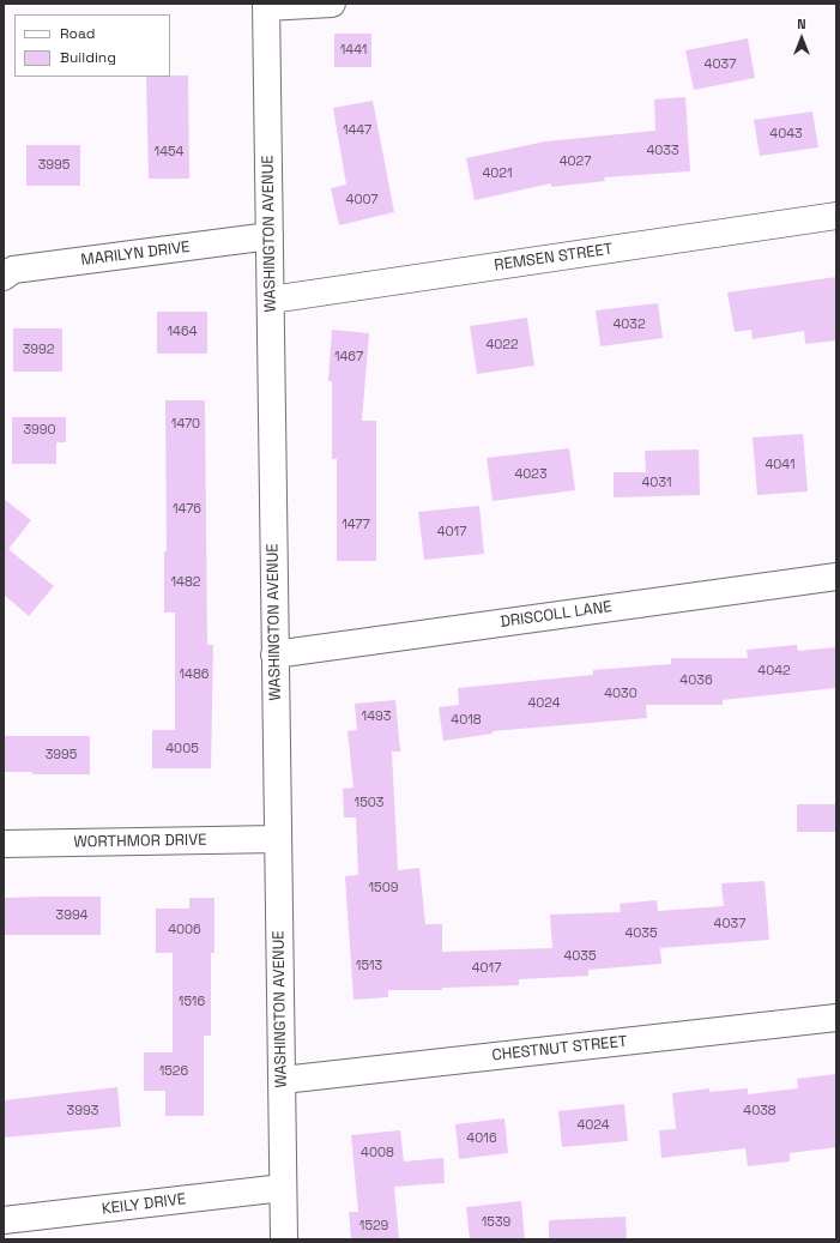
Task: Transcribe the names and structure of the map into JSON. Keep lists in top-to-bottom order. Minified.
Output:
{"streets":{"street":["WASHINGTON AVENUE","MARILYN DRIVE","REMSEN STREET","DRISCOLL LANE","WORTHMOR DRIVE","CHESTNUT STREET","KEILY DRIVE"]},"crossings":[["WASHINGTON AVENUE","MARILYN DRIVE"],["WASHINGTON AVENUE","REMSEN STREET"],["WASHINGTON AVENUE","DRISCOLL LANE"],["WASHINGTON AVENUE","WORTHMOR DRIVE"],["WASHINGTON AVENUE","CHESTNUT STREET"],["WASHINGTON AVENUE","KEILY DRIVE"]],"house_numbers":["1441","4037","1447","4043","4033","1454","4027","3995","4021","4007","4032","1464","4022","3992","1467","1470","3990","4041","4023","4031","1476","1477","4017","1482","4042","1486","4036","4030","4024","1493","4018","4005","3995","1503","1509","3994","4037","4006","4035","4035","1513","4017","1516","1526","3993","4038","4024","4016","4008","1539","1529"],"legend":["Road","Building"],"north":"top"}
